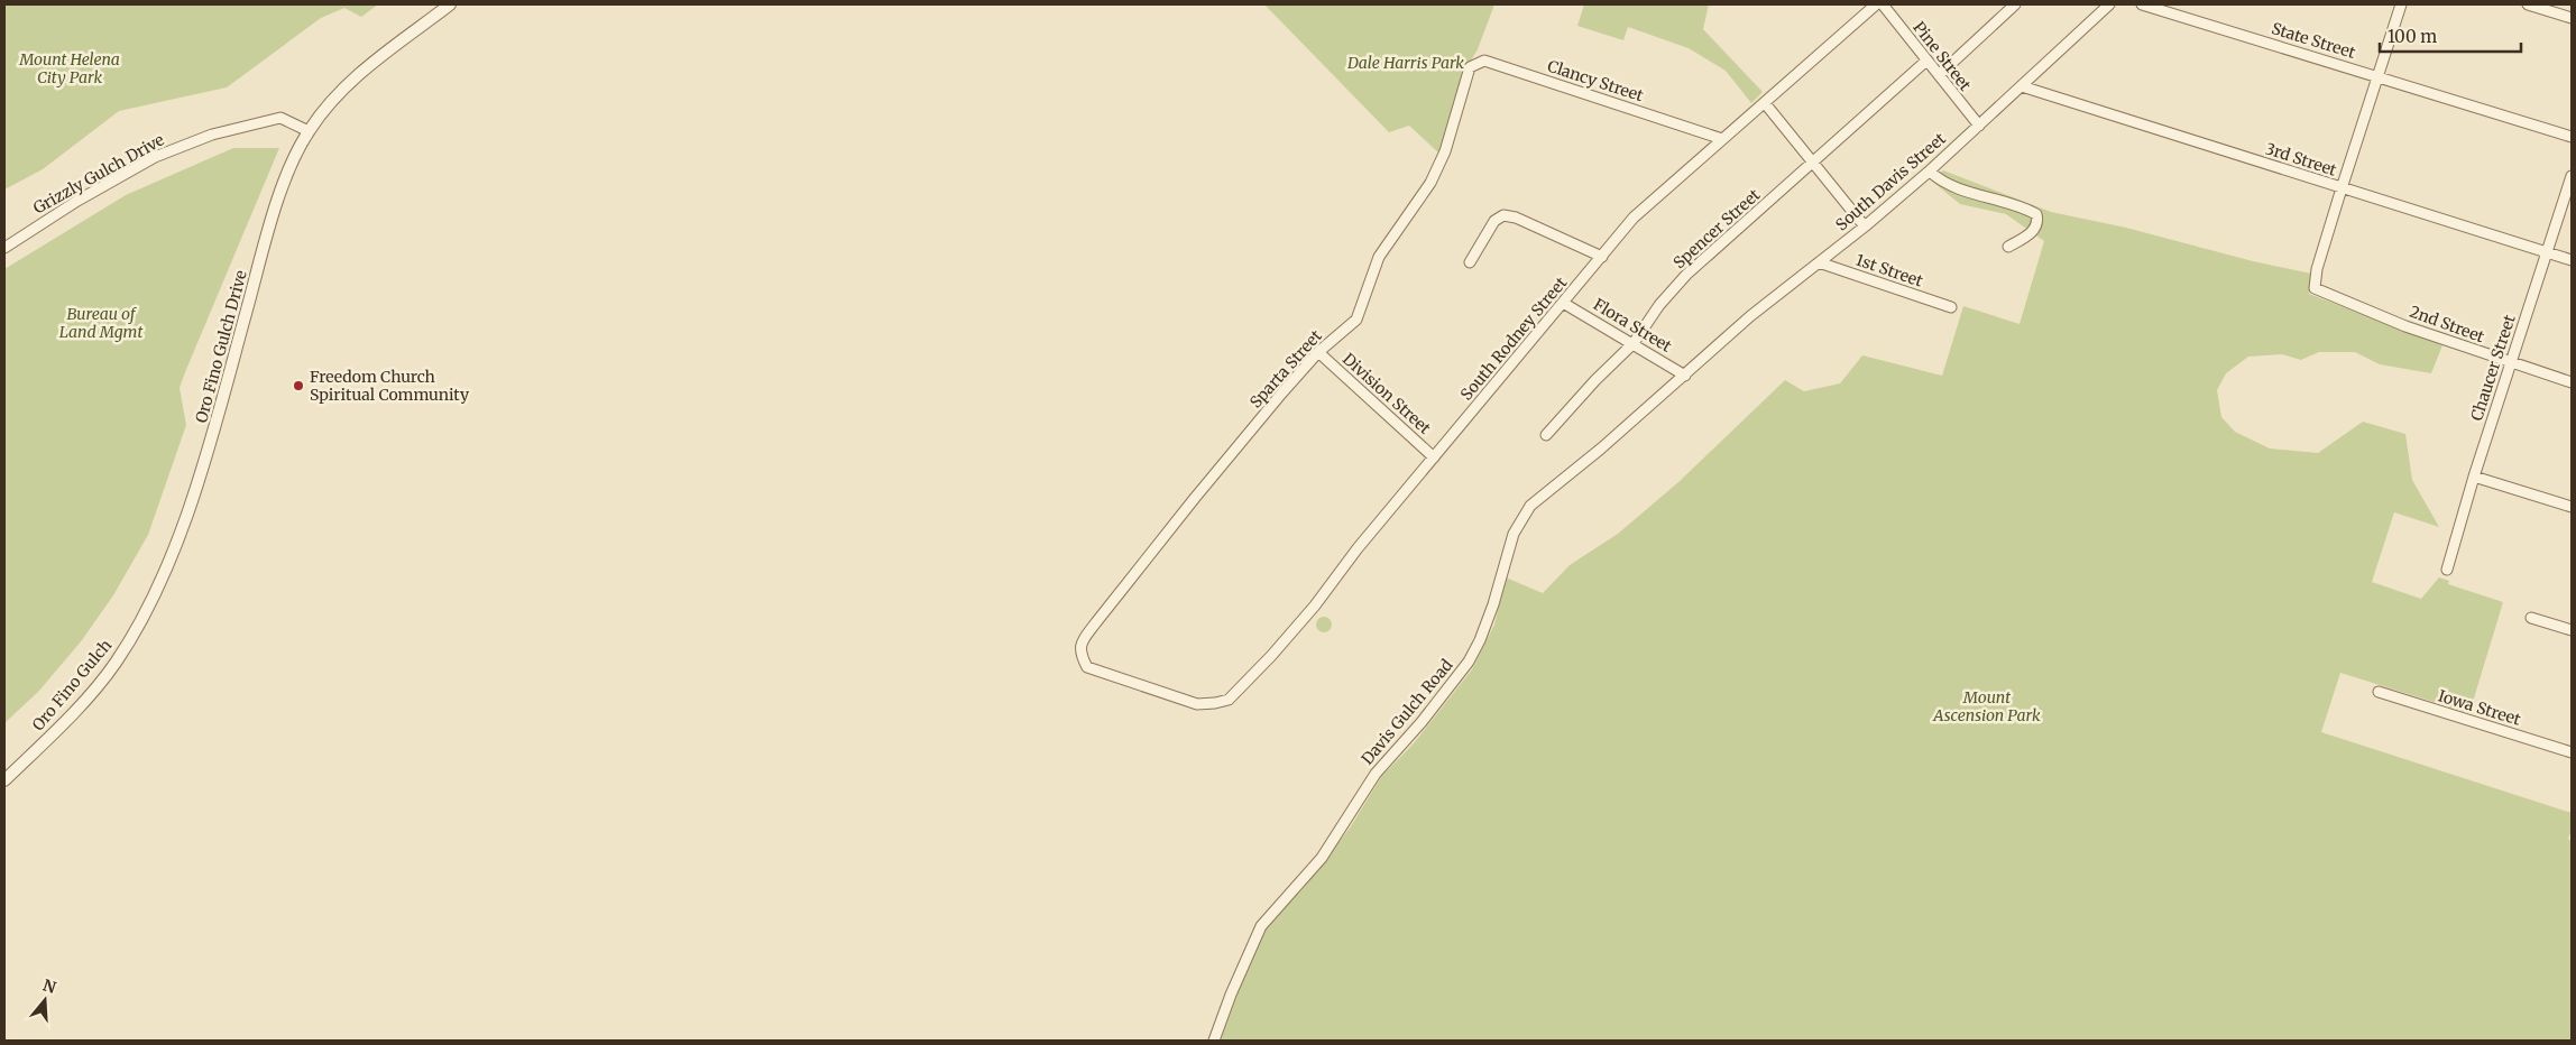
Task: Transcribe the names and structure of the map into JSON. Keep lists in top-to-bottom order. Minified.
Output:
{"streets":{"street":["State Street","Pine Street","Clancy Street","3rd Street","Grizzly Gulch Drive","South Davis Street","Spencer Street","1st Street","2nd Street","Flora Street","South Rodney Street","Oro Fino Gulch Drive","Chaucer Street","Sparta Street","Division Street","Oro Fino Gulch","Iowa Street","Davis Gulch Road"]},"crossings":[["Pine Street","South Davis Street"],["Pine Street","Spencer Street"],["Clancy Street","South Rodney Street"],["Clancy Street","Sparta Street"],["3rd Street","South Davis Street"],["3rd Street","2nd Street"],["3rd Street","Chaucer Street"],["Grizzly Gulch Drive","Oro Fino Gulch Drive"],["South Davis Street","1st Street"],["South Davis Street","Flora Street"],["South Davis Street","Davis Gulch Road"],["Spencer Street","Flora Street"],["2nd Street","Chaucer Street"],["Flora Street","South Rodney Street"],["Flora Street","Davis Gulch Road"],["South Rodney Street","Sparta Street"],["South Rodney Street","Division Street"],["Oro Fino Gulch Drive","Oro Fino Gulch"],["Sparta Street","Division Street"]],"parks":["Mount Helena City Park","Dale Harris Park","Bureau of Land Mgmt","Mount Ascension Park"],"places":["Freedom Church Spiritual Community"],"scale_bar":"100 m","north":"top"}
